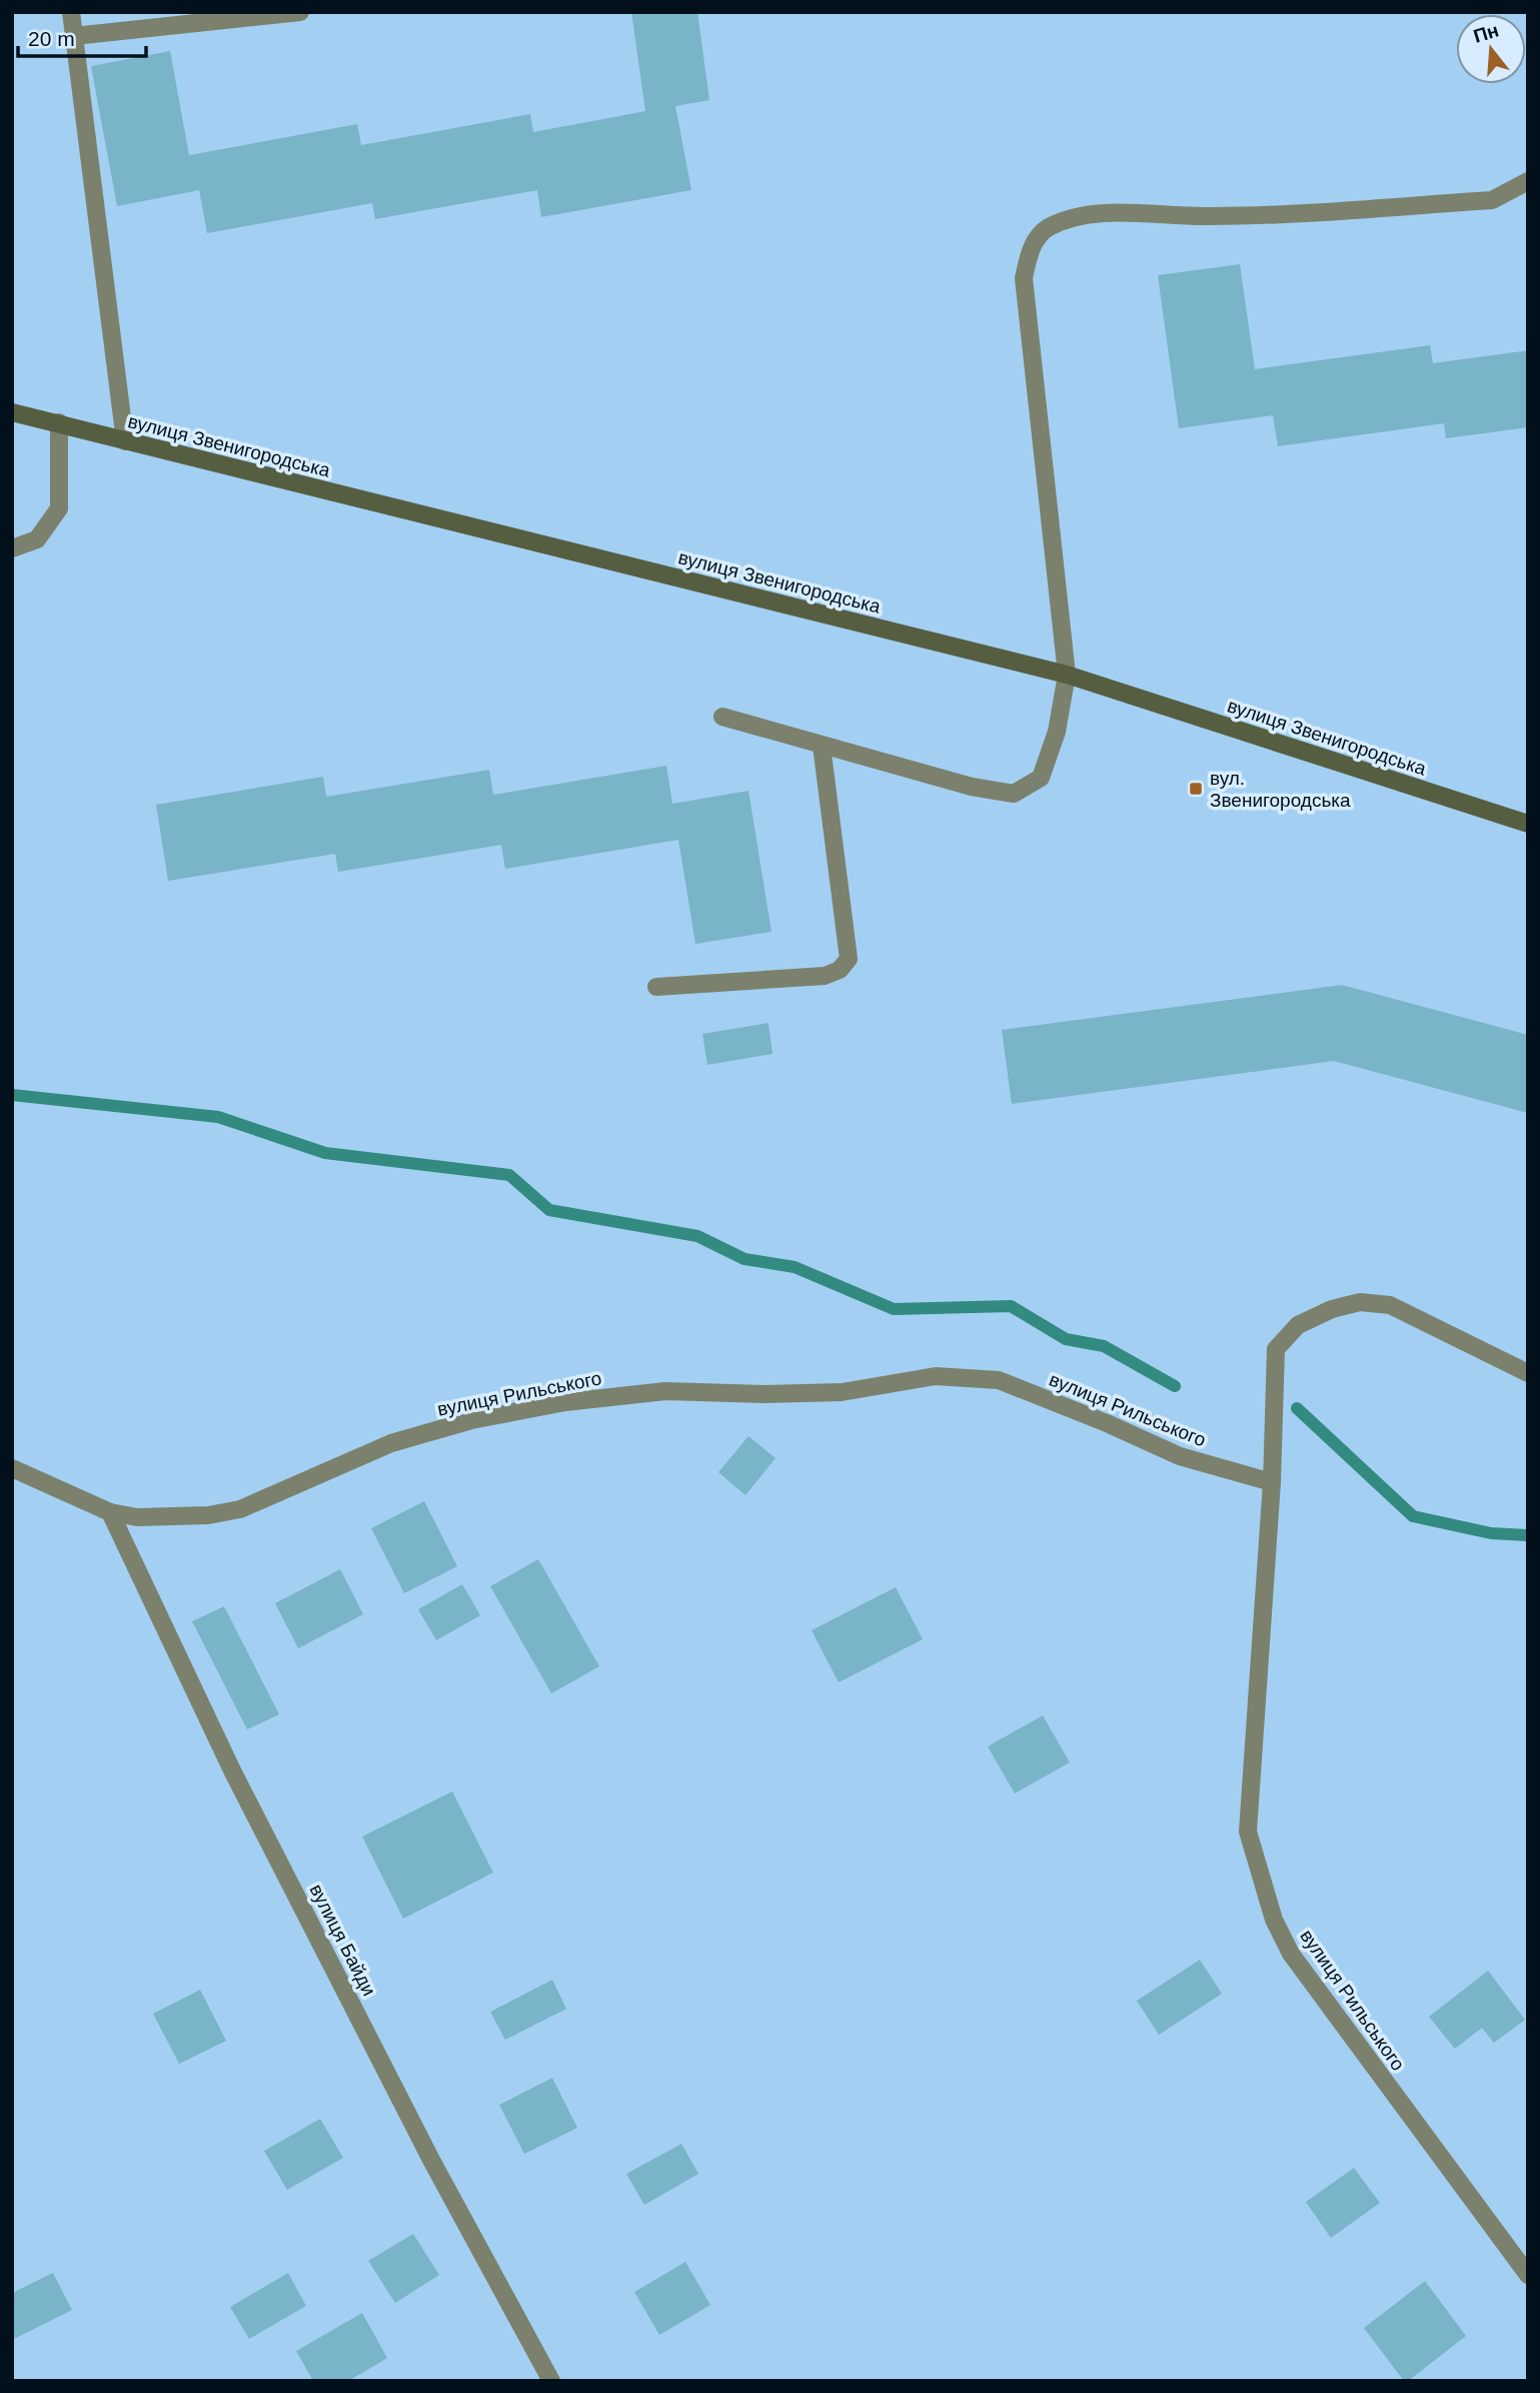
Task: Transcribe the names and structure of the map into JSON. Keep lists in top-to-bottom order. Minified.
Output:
{"streets":{"street":["вулиця Звенигородська","вулиця Рильського","вулиця Байди"]},"crossings":[["вулиця Рильського","вулиця Байди"]],"places":{"transit":["вул. Звенигородська"]},"scale_bar":"20 m","north":"top"}
